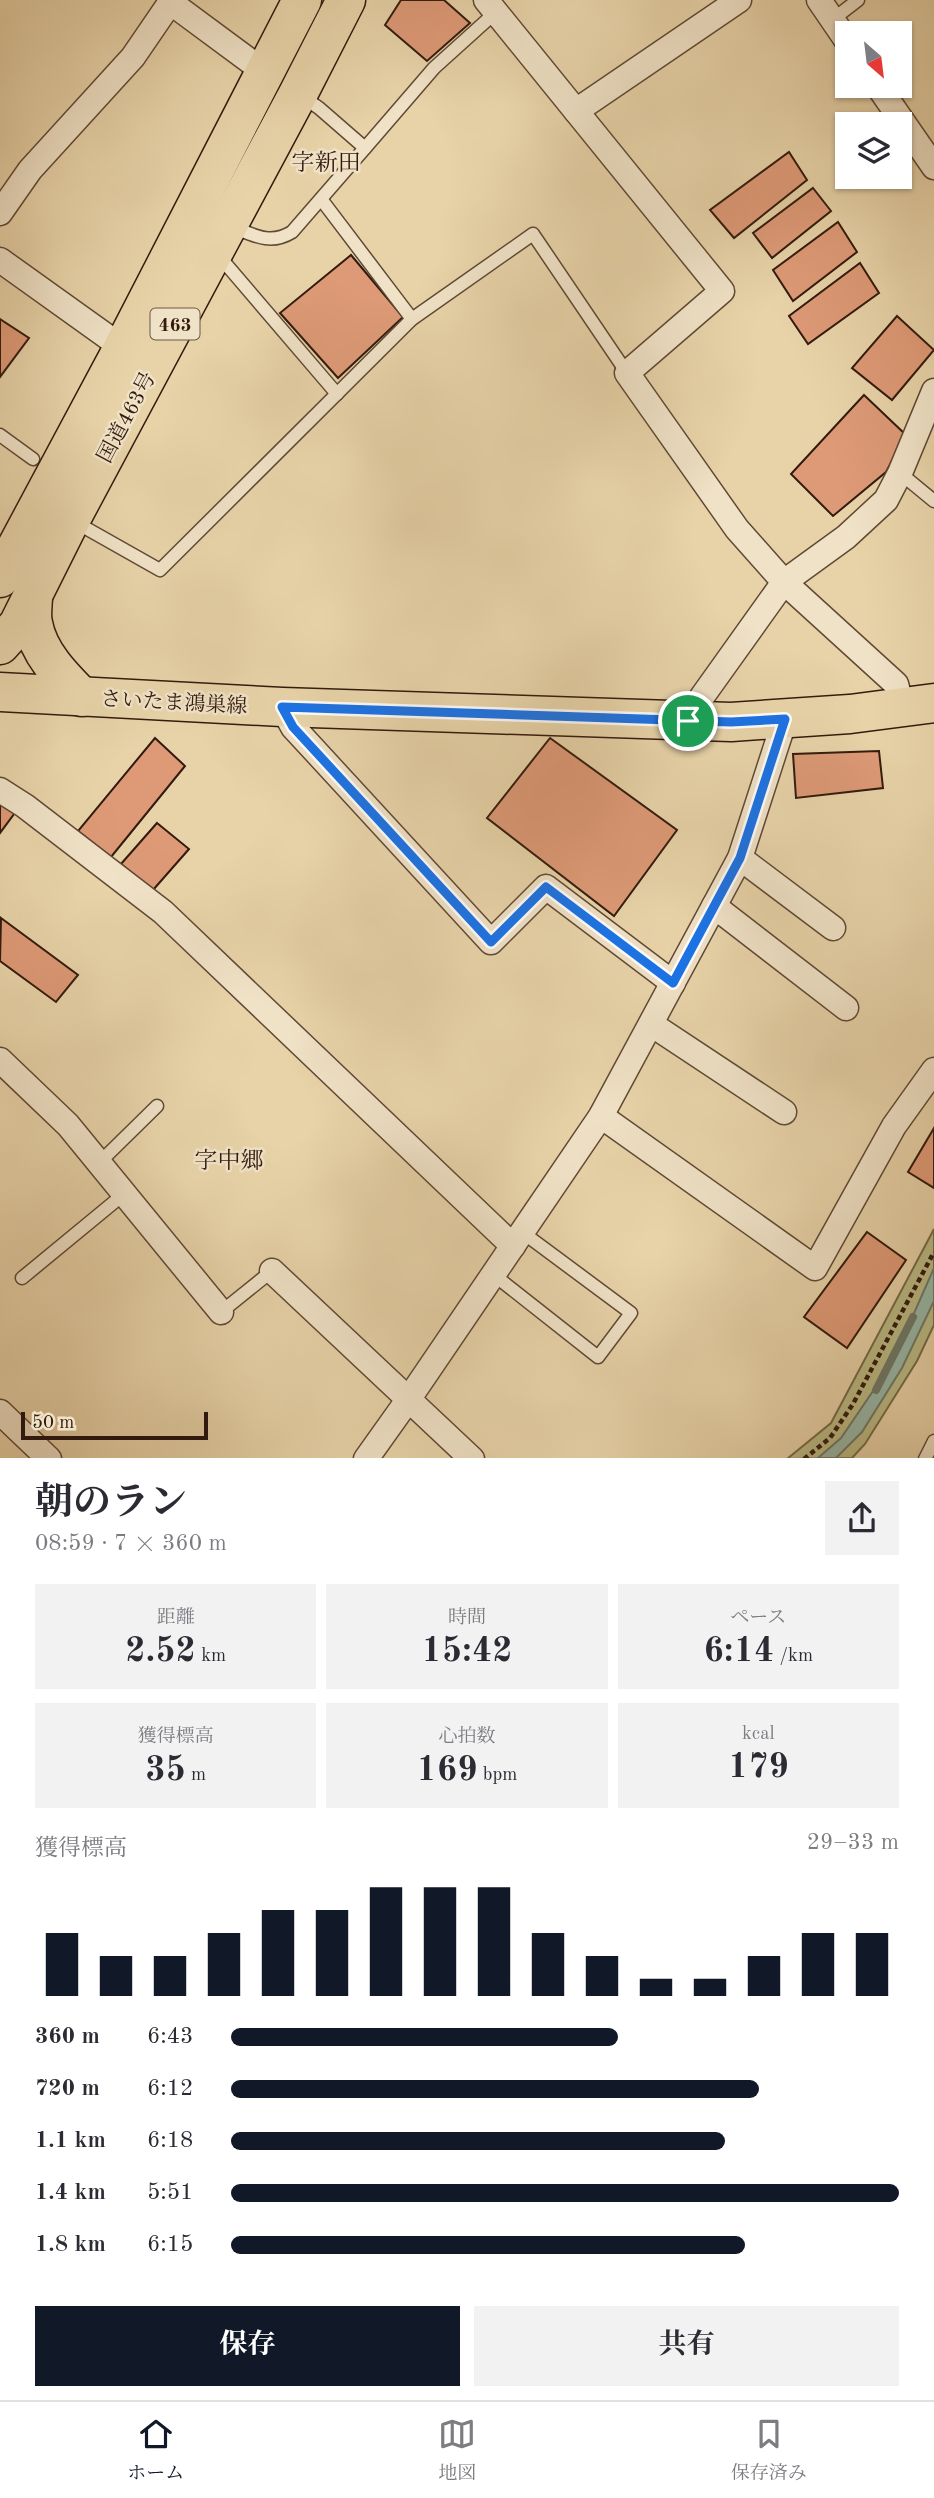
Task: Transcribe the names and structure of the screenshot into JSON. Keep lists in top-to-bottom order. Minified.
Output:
{"streets":{"main road":["463","国道463号","さいたま鴻巣線"]},"districts":["字新田","字中郷"],"scale_bar":"50 m","north":"bottom right","page":{"scale":"50 m","heading":["朝のラン","08:59 · 7 × 360 m"],"stats":[["距離","2.52 km"],["時間","15:42"],["ペース","6:14 /km"],["獲得標高","35 m"],["心拍数","169 bpm"],["kcal","179"]],"chart":["獲得標高","29–33 m"],"list":[{"name":"360 m","note":"6:43"},{"name":"720 m","note":"6:12"},{"name":"1.1 km","note":"6:18"},{"name":"1.4 km","note":"5:51"},{"name":"1.8 km","note":"6:15"}],"buttons":["保存","共有"],"tabs":["ホーム","地図","保存済み"]}}
